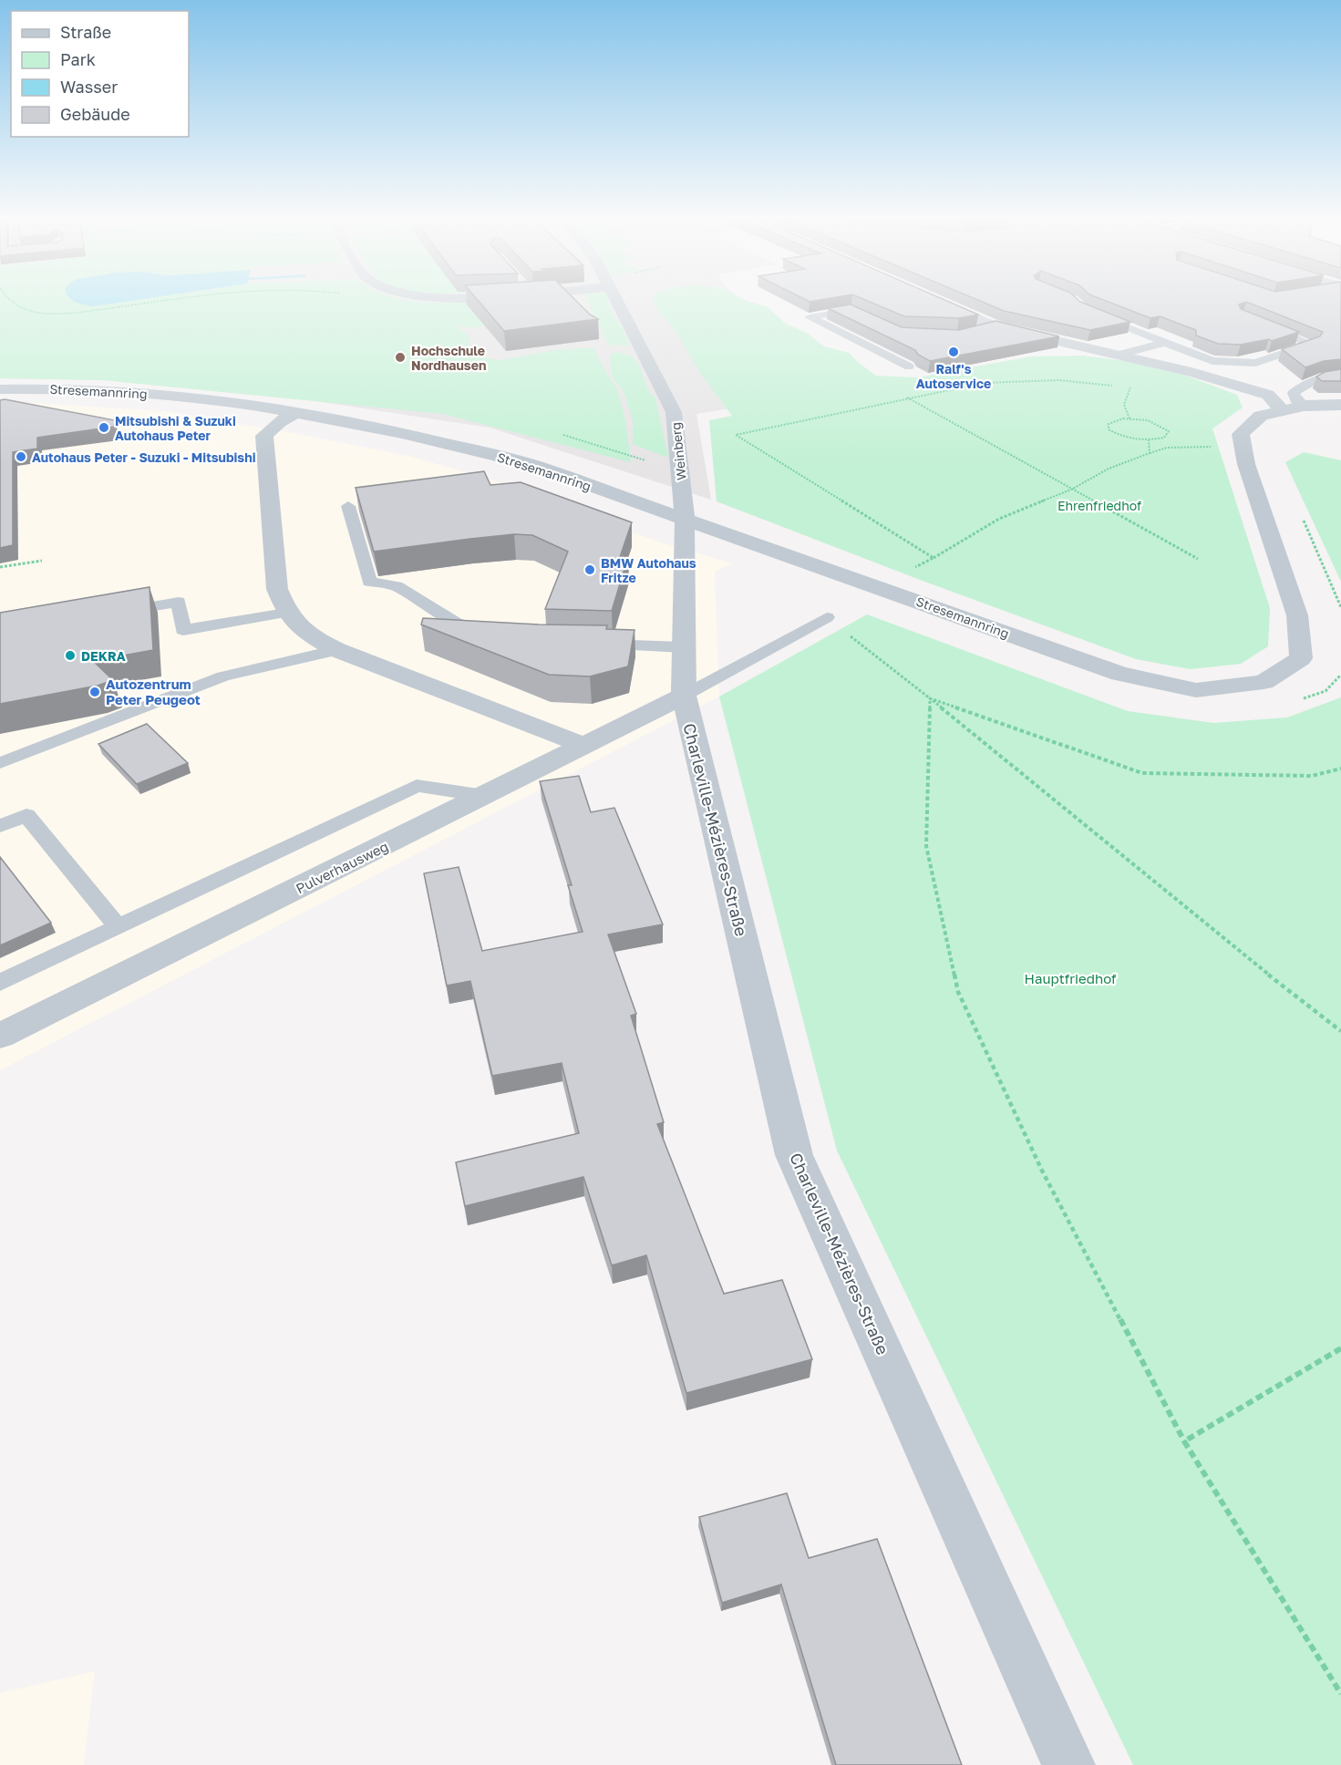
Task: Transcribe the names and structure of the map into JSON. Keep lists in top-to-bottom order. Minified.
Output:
{"streets":{"street":["Stresemannring","Weinberg","Charleville-Mézières-Straße","Pulverhausweg"]},"crossings":[["Stresemannring","Weinberg"],["Stresemannring","Charleville-Mézières-Straße"],["Weinberg","Charleville-Mézières-Straße"],["Charleville-Mézières-Straße","Pulverhausweg"]],"parks":["Ehrenfriedhof","Hauptfriedhof"],"places":["Ralf's Autoservice","Hochschule Nordhausen","Mitsubishi & Suzuki Autohaus Peter","Autohaus Peter - Suzuki - Mitsubishi","BMW Autohaus Fritze","DEKRA","Autozentrum Peter Peugeot"],"legend":["Straße","Park","Wasser","Gebäude"]}
